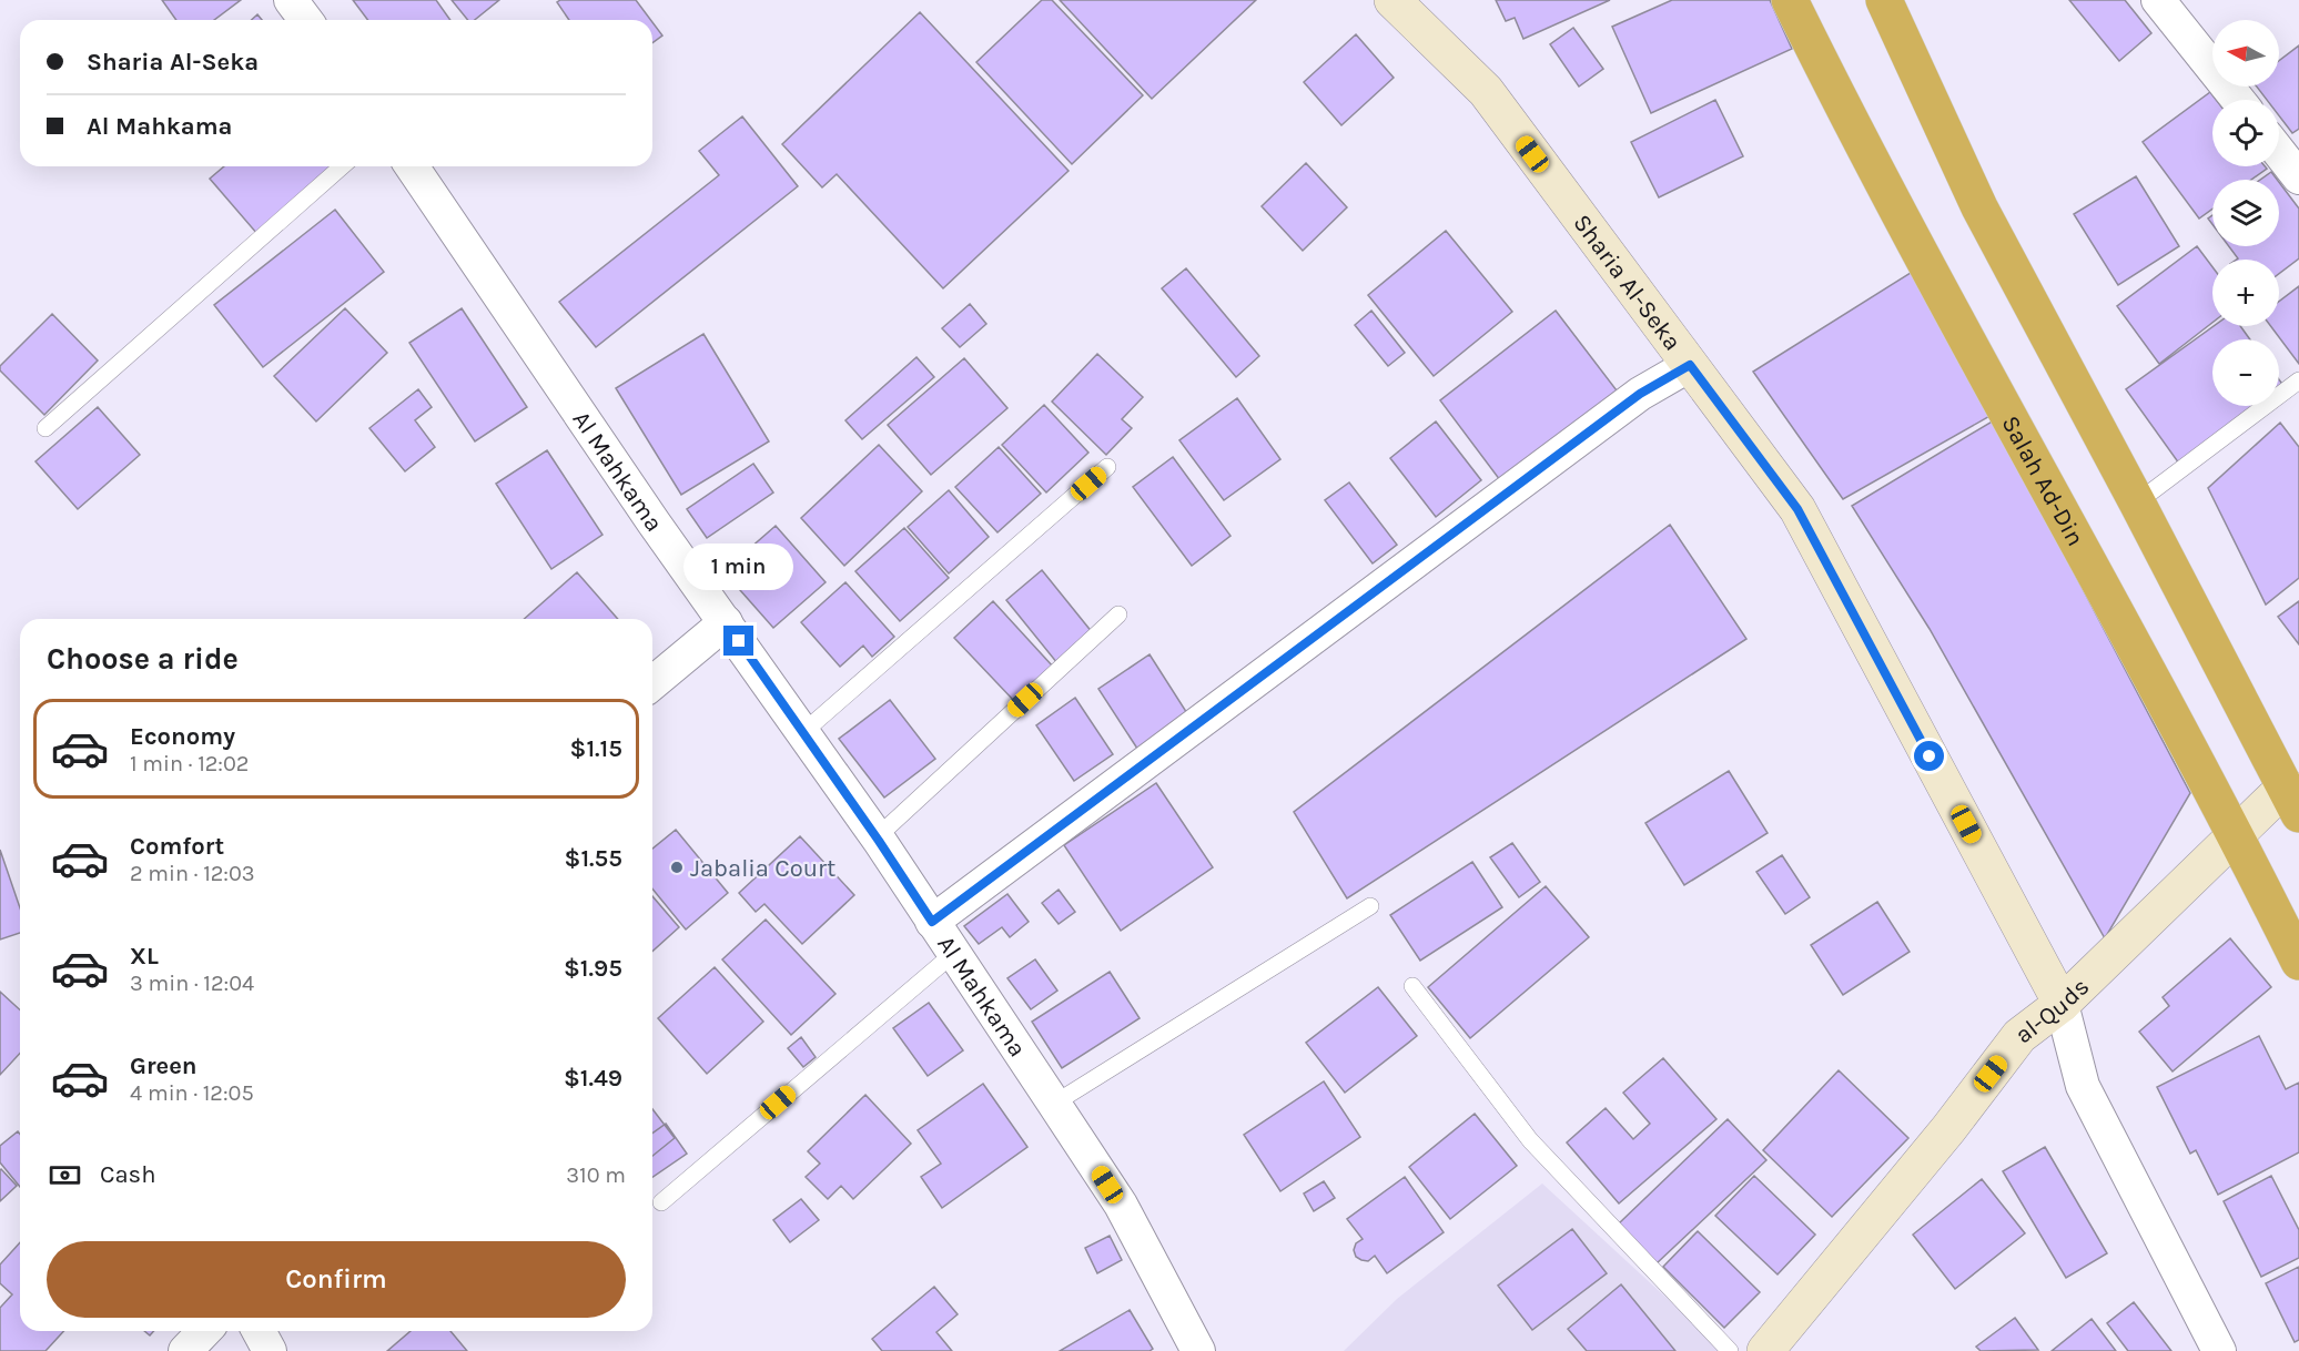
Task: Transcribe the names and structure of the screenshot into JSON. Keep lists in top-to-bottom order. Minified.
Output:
{"streets":{"highway":["Salah Ad-Din"],"street":["Sharia Al-Seka","Al Mahkama","al-Quds"]},"crossings":[["Sharia Al-Seka","al-Quds"],["Salah Ad-Din","al-Quds"]],"places":["Jabalia Court"],"north":"left","page":{"map_buttons":["+","−"],"banner":["Sharia Al-Seka","Al Mahkama"],"bubble":"1 min","heading":"Choose a ride","list":[{"name":"Economy","note":"1 min · 12:02","value":"$1.15"},{"name":"Comfort","note":"2 min · 12:03","value":"$1.55"},{"name":"XL","note":"3 min · 12:04","value":"$1.95"},{"name":"Green","note":"4 min · 12:05","value":"$1.49"}],"pay":["Cash","310 m"],"buttons":"Confirm"}}
